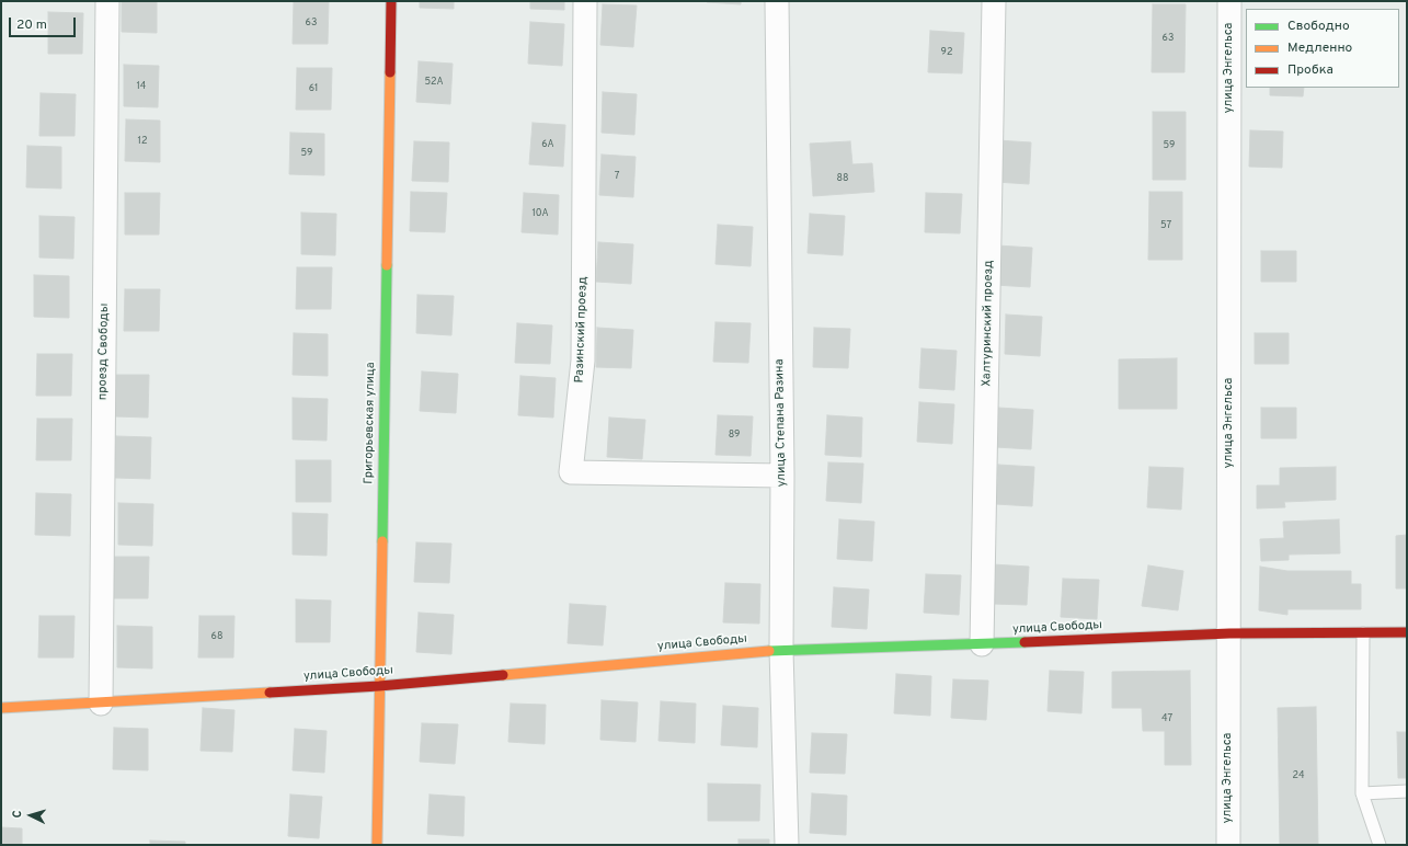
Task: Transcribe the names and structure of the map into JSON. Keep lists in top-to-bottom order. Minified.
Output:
{"streets":{"street":["улица Энгельса","Халтуринский проезд","Разинский проезд","проезд Свободы","Григорьевская улица","улица Степана Разина","улица Свободы"]},"crossings":[["улица Энгельса","улица Свободы"],["Халтуринский проезд","улица Свободы"],["Разинский проезд","улица Степана Разина"],["проезд Свободы","улица Свободы"],["Григорьевская улица","улица Свободы"],["улица Степана Разина","улица Свободы"]],"house_numbers":["63","63","92","52А","14","61","12","6А","59","59","7","88","10А","57","89","68","47","24"],"legend":["Свободно","Медленно","Пробка"],"scale_bar":"20 m","north":"left"}
